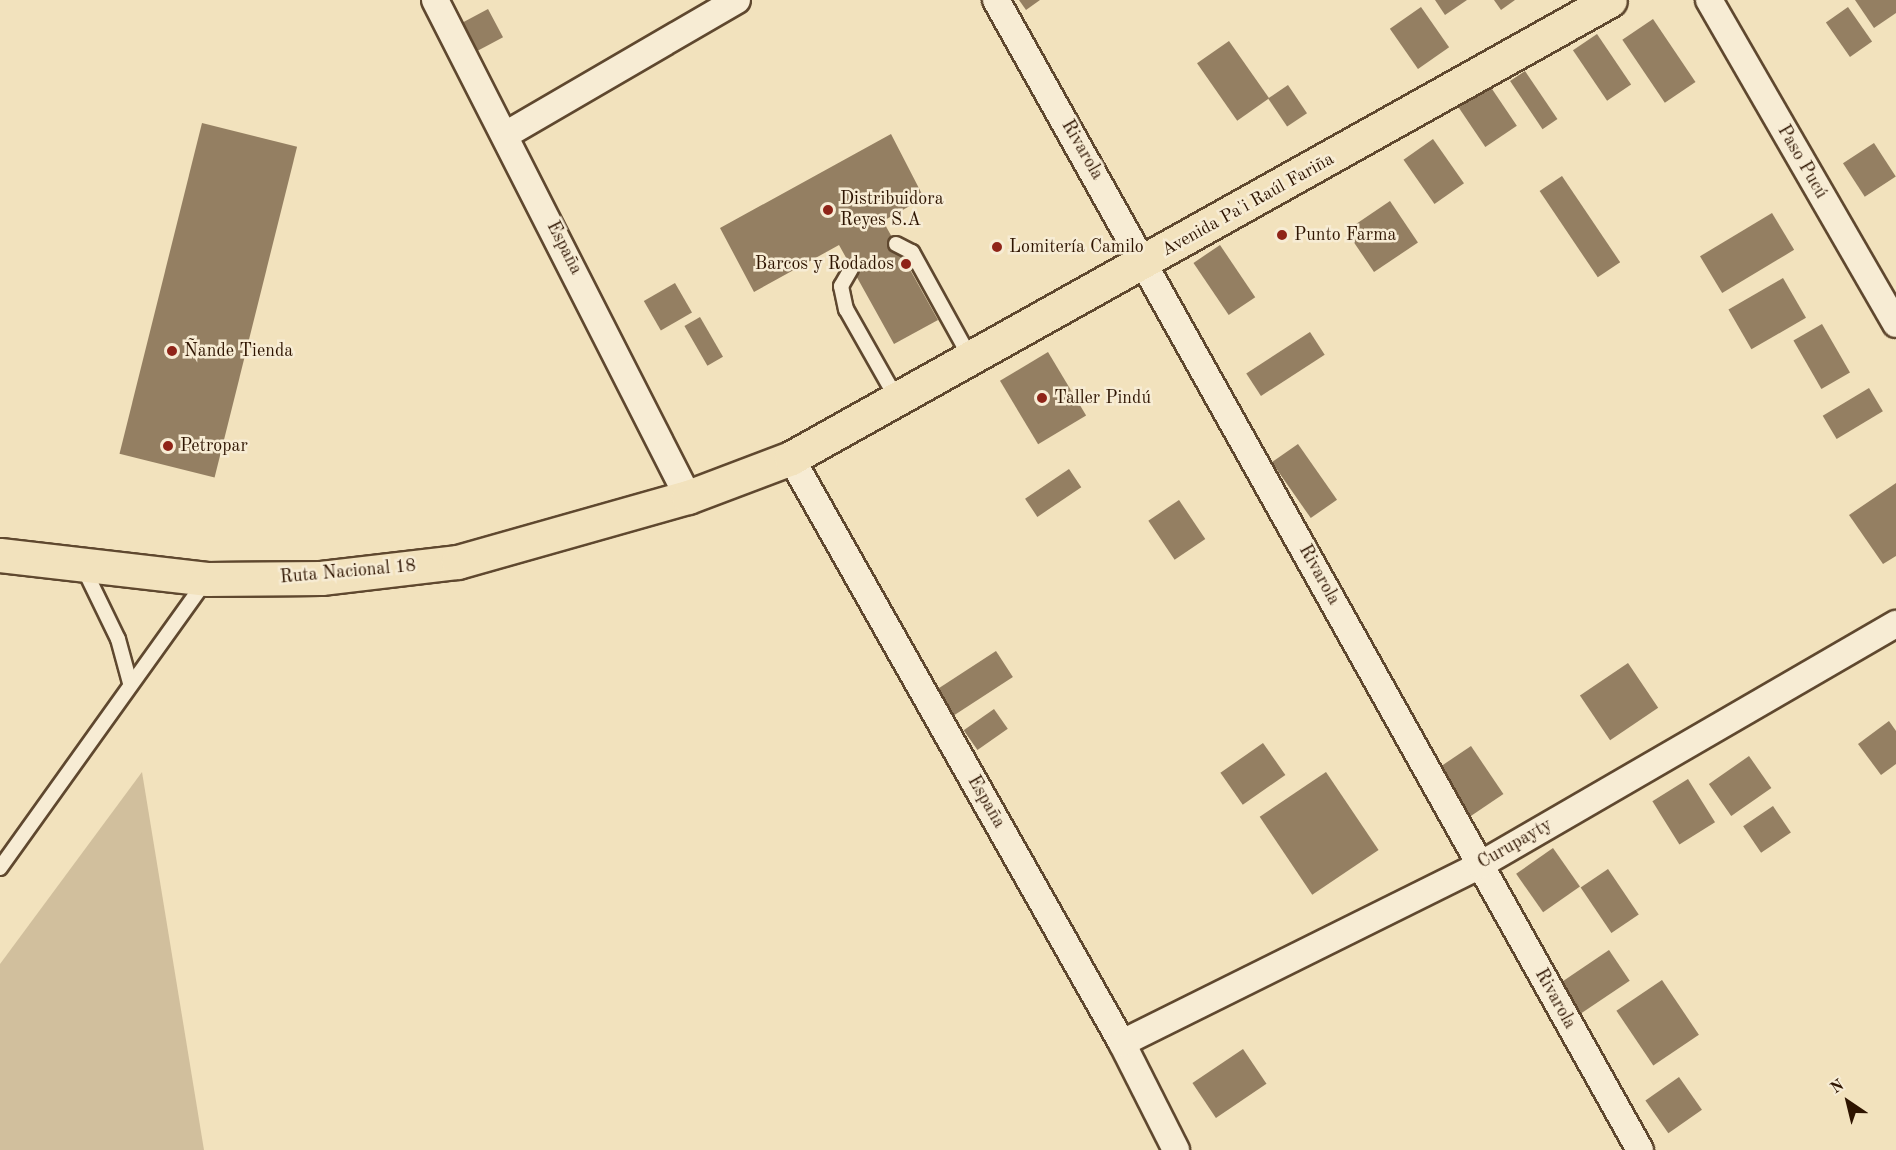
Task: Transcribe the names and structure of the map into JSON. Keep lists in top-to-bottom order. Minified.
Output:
{"streets":{"highway":["Avenida Pa'i Raúl Fariña","Ruta Nacional 18"],"street":["Rivarola","Paso Pucú","España","Curupayty"]},"crossings":[["Rivarola","Avenida Pa'i Raúl Fariña"],["Rivarola","Curupayty"],["Avenida Pa'i Raúl Fariña","España"],["Avenida Pa'i Raúl Fariña","Ruta Nacional 18"],["España","Ruta Nacional 18"],["España","Curupayty"]],"places":["Distribuidora Reyes S.A","Punto Farma","Lomitería Camilo","Barcos y Rodados","Ñande Tienda","Taller Pindú","Petropar"],"north":"top left"}
